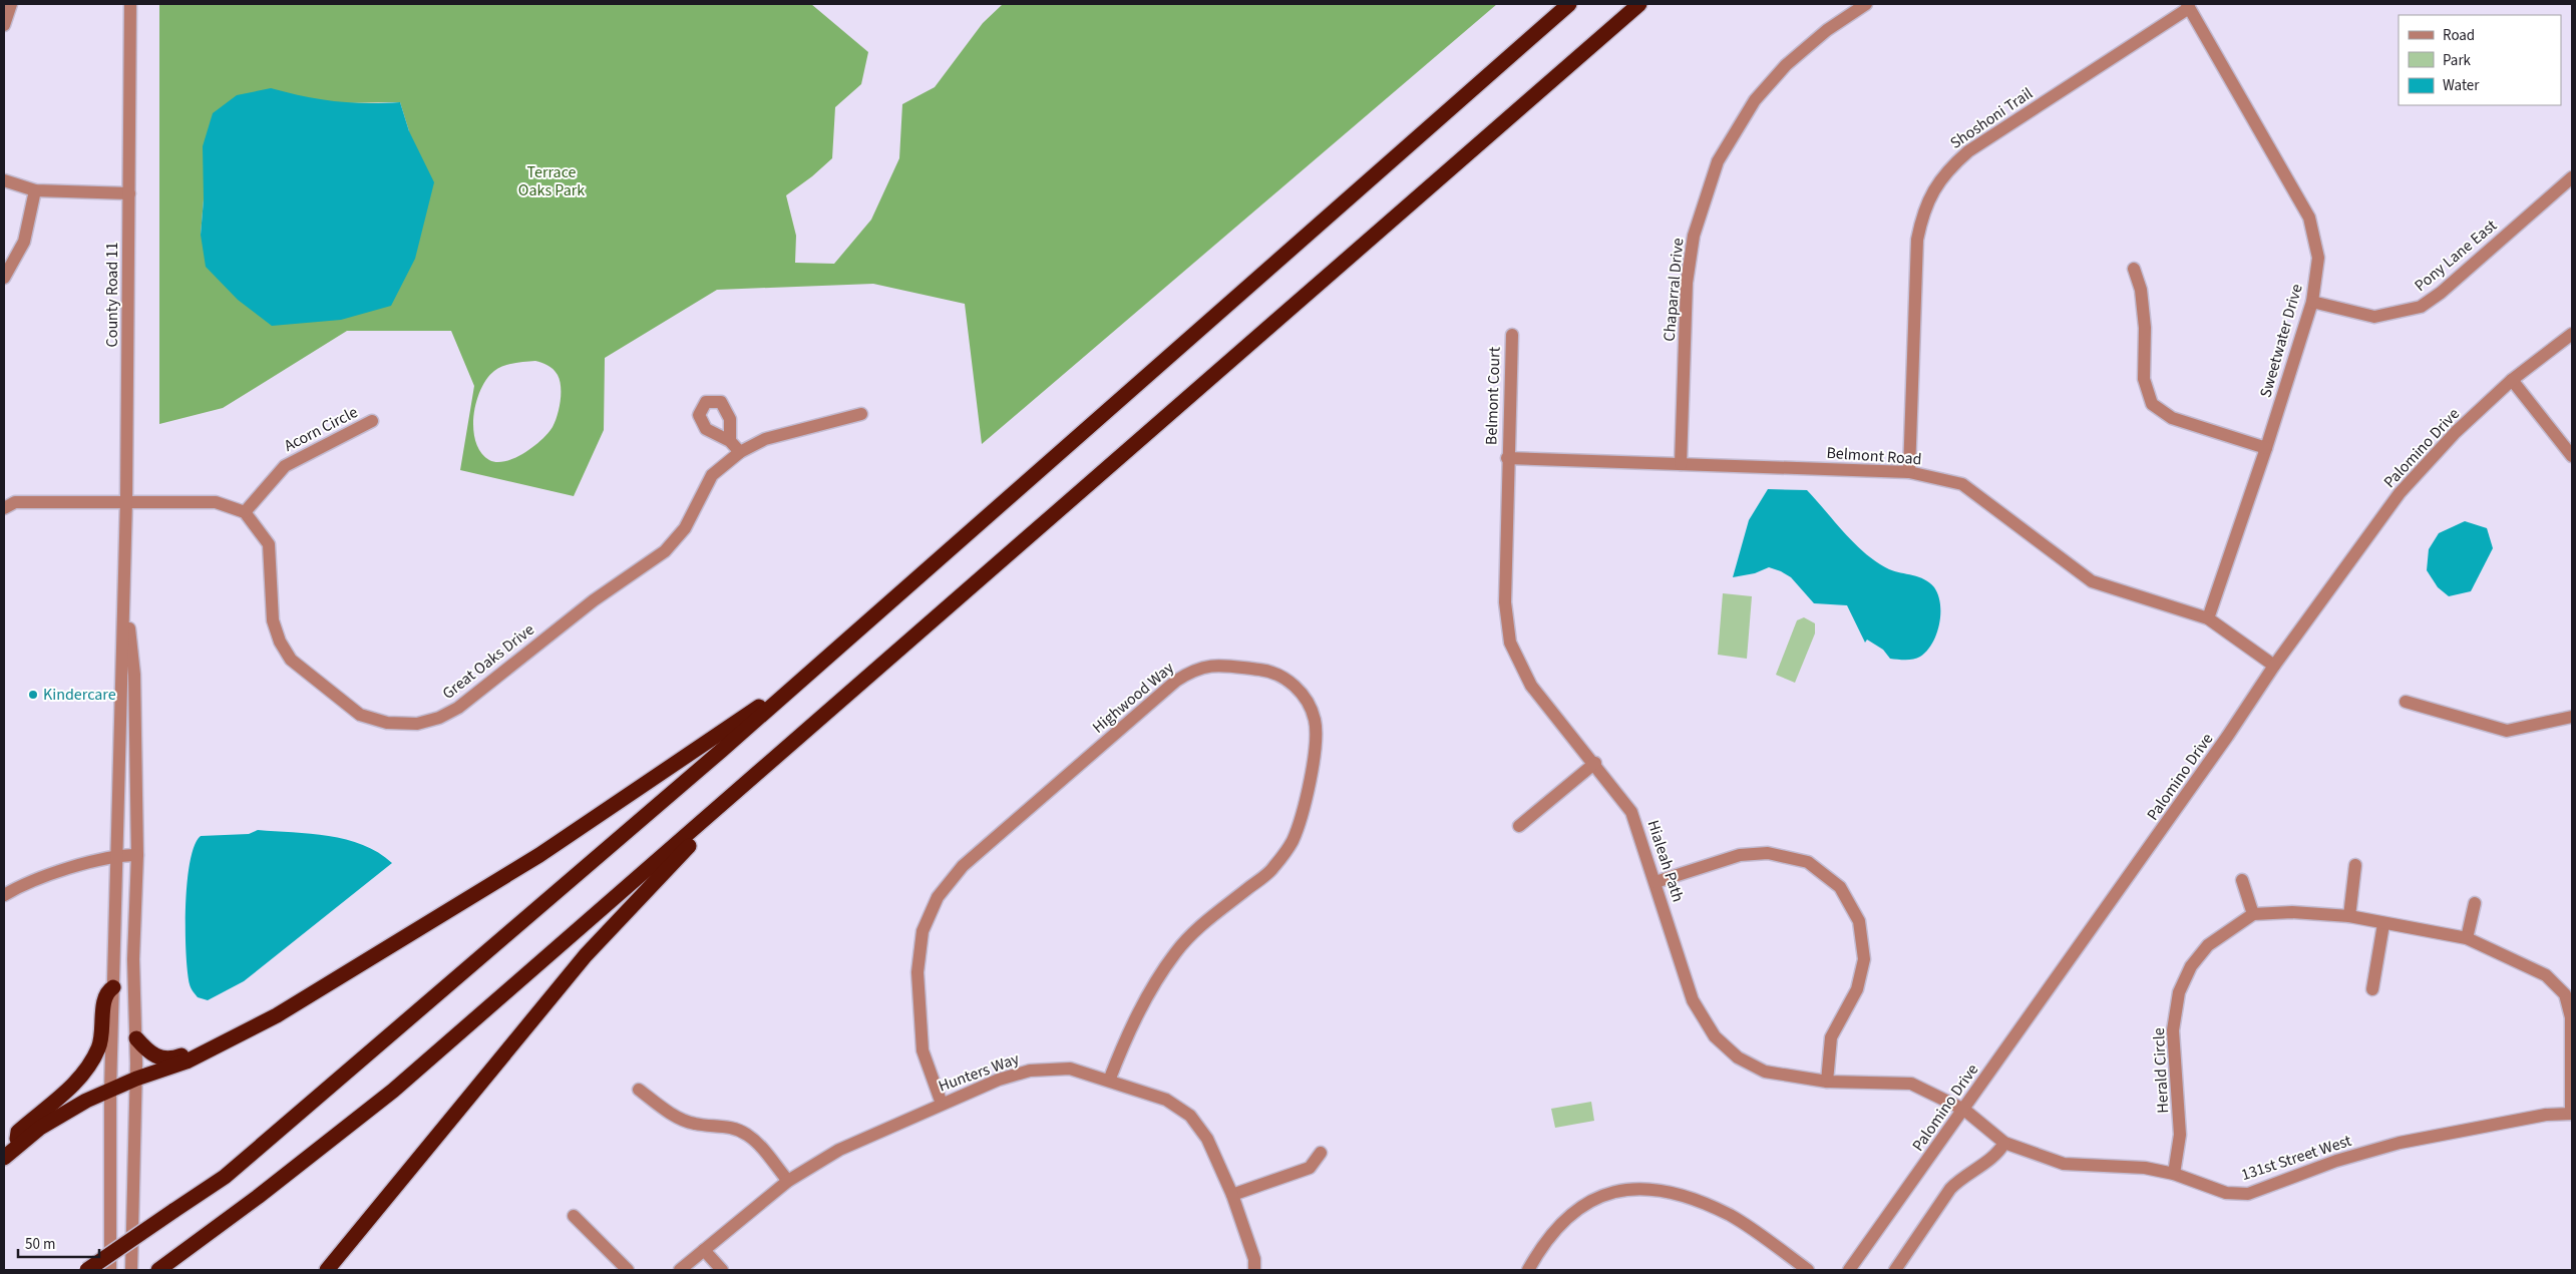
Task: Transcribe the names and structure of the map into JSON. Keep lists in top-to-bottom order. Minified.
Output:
{"streets":{"street":["Shoshoni Trail","Pony Lane East","Chaparral Drive","County Road 11","Sweetwater Drive","Belmont Court","Acorn Circle","Palomino Drive","Belmont Road","Great Oaks Drive","Highwood Way","Hialeah Path","Herald Circle","Hunters Way","131st Street West"]},"crossings":[["Shoshoni Trail","Sweetwater Drive"],["Shoshoni Trail","Belmont Road"],["Pony Lane East","Sweetwater Drive"],["Chaparral Drive","Belmont Road"],["Sweetwater Drive","Belmont Road"],["Belmont Court","Belmont Road"],["Belmont Court","Hialeah Path"],["Acorn Circle","Great Oaks Drive"],["Palomino Drive","Belmont Road"],["Palomino Drive","Hialeah Path"],["Palomino Drive","131st Street West"],["Belmont Road","Hialeah Path"],["Highwood Way","Hunters Way"],["Hialeah Path","131st Street West"],["Herald Circle","131st Street West"]],"parks":["Terrace Oaks Park"],"places":["Kindercare"],"legend":["Road","Park","Water"],"scale_bar":"50 m"}
